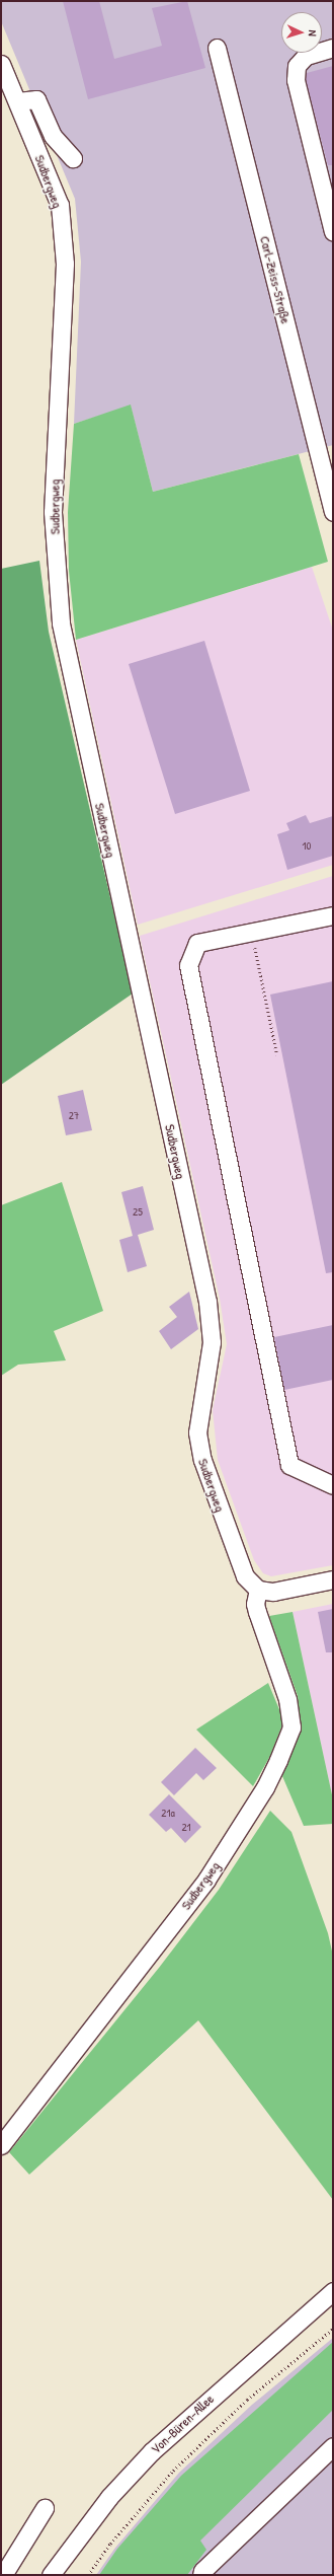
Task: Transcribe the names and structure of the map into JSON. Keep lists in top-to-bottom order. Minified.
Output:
{"streets":{"street":["Sudbergweg","Carl-Zeiss-Straße","Von-Büren-Allee"]},"house_numbers":["10","27","25","21a","21"],"north":"right"}
